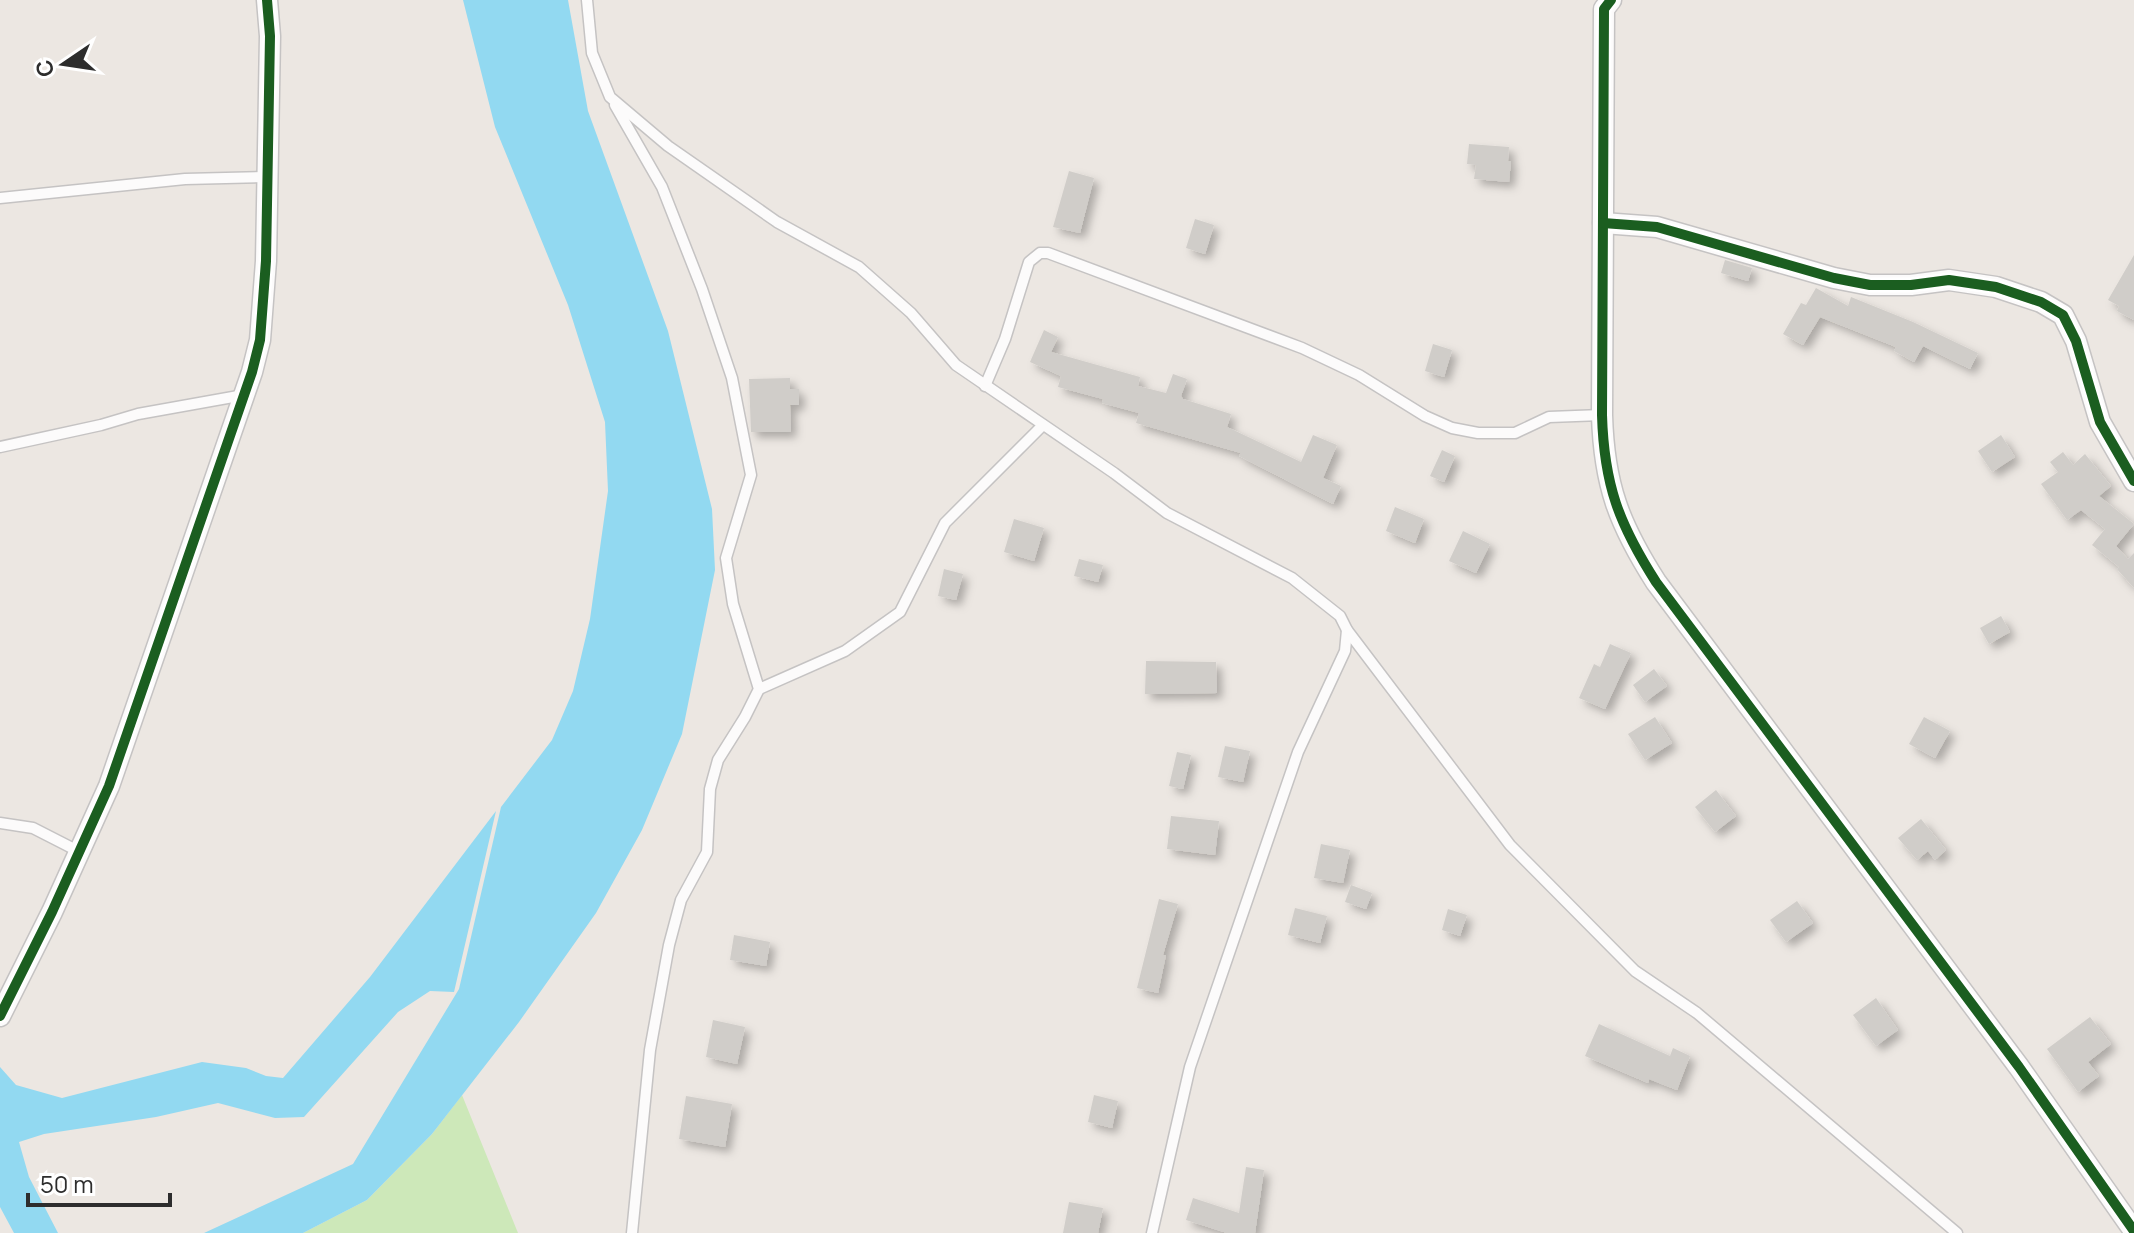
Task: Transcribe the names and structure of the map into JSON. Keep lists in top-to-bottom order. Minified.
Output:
{"scale_bar":"50 m","north":"left"}
